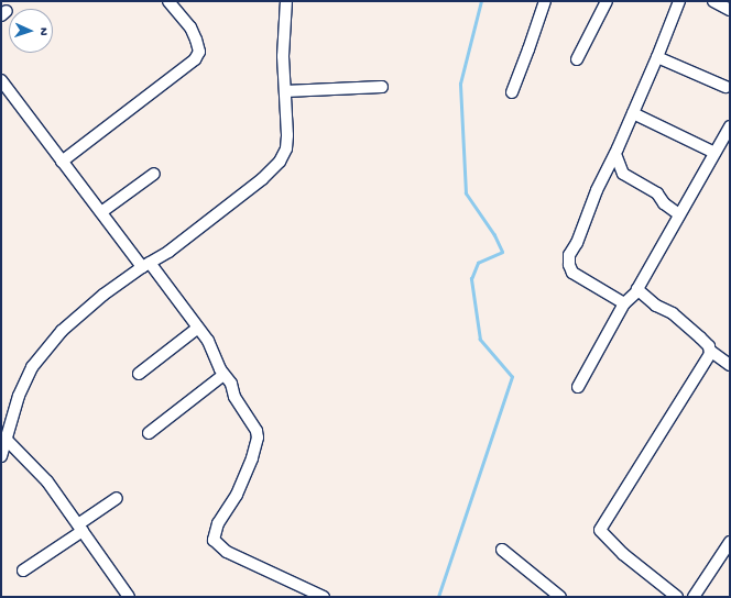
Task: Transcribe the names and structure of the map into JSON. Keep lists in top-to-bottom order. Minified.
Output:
{"north":"right"}
